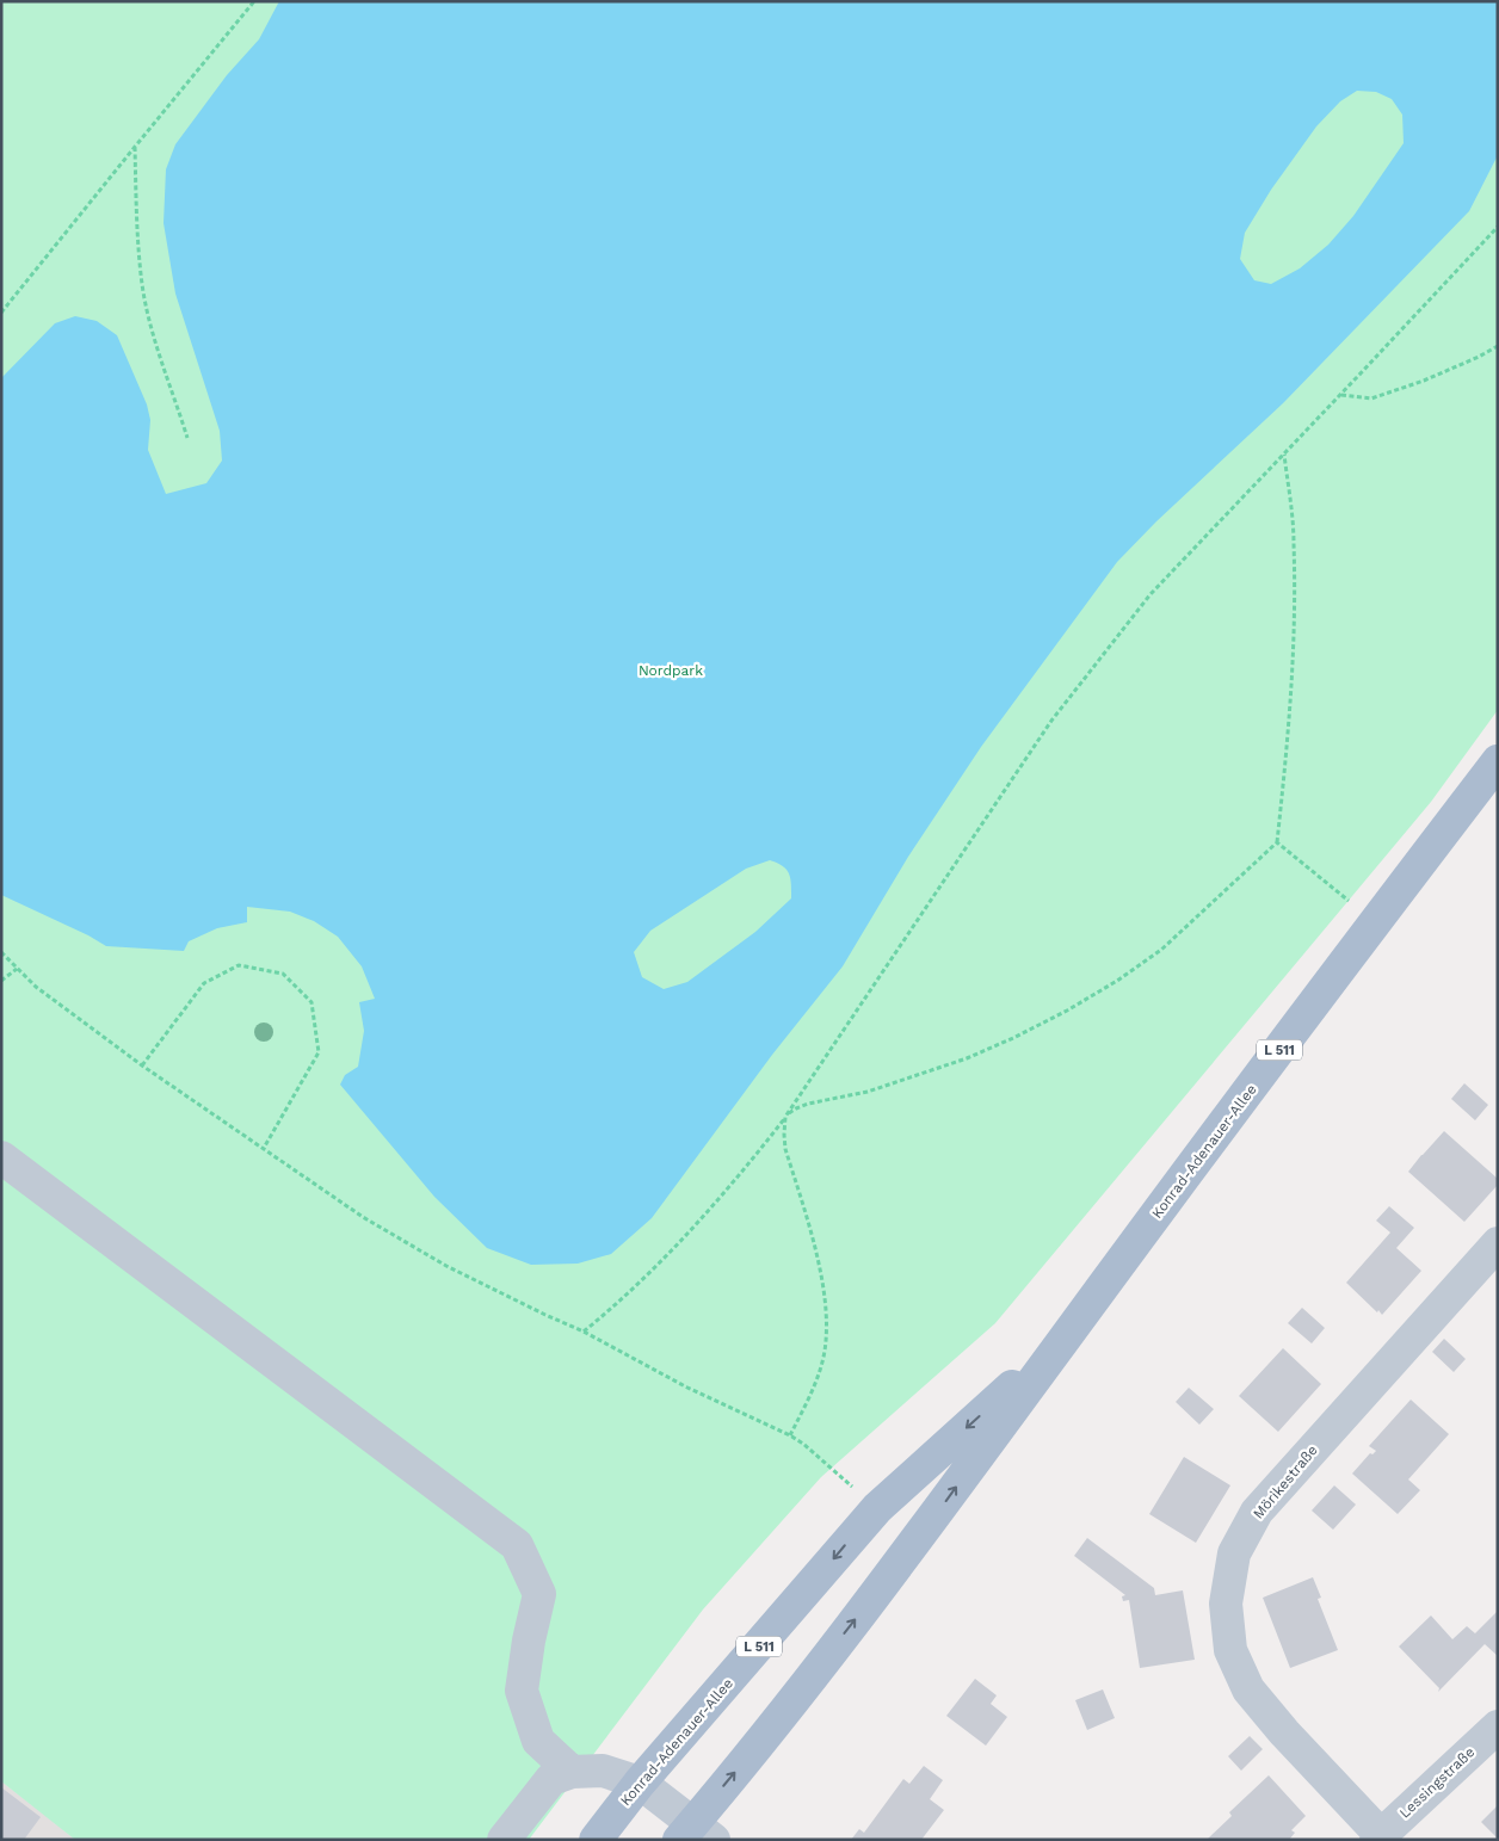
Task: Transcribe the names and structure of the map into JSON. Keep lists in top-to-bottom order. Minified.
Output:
{"streets":{"main road":["L 511","Konrad-Adenauer-Allee"],"street":["Mörikestraße","Lessingstraße"]},"crossings":[["Mörikestraße","Lessingstraße"]],"parks":["Nordpark"]}
